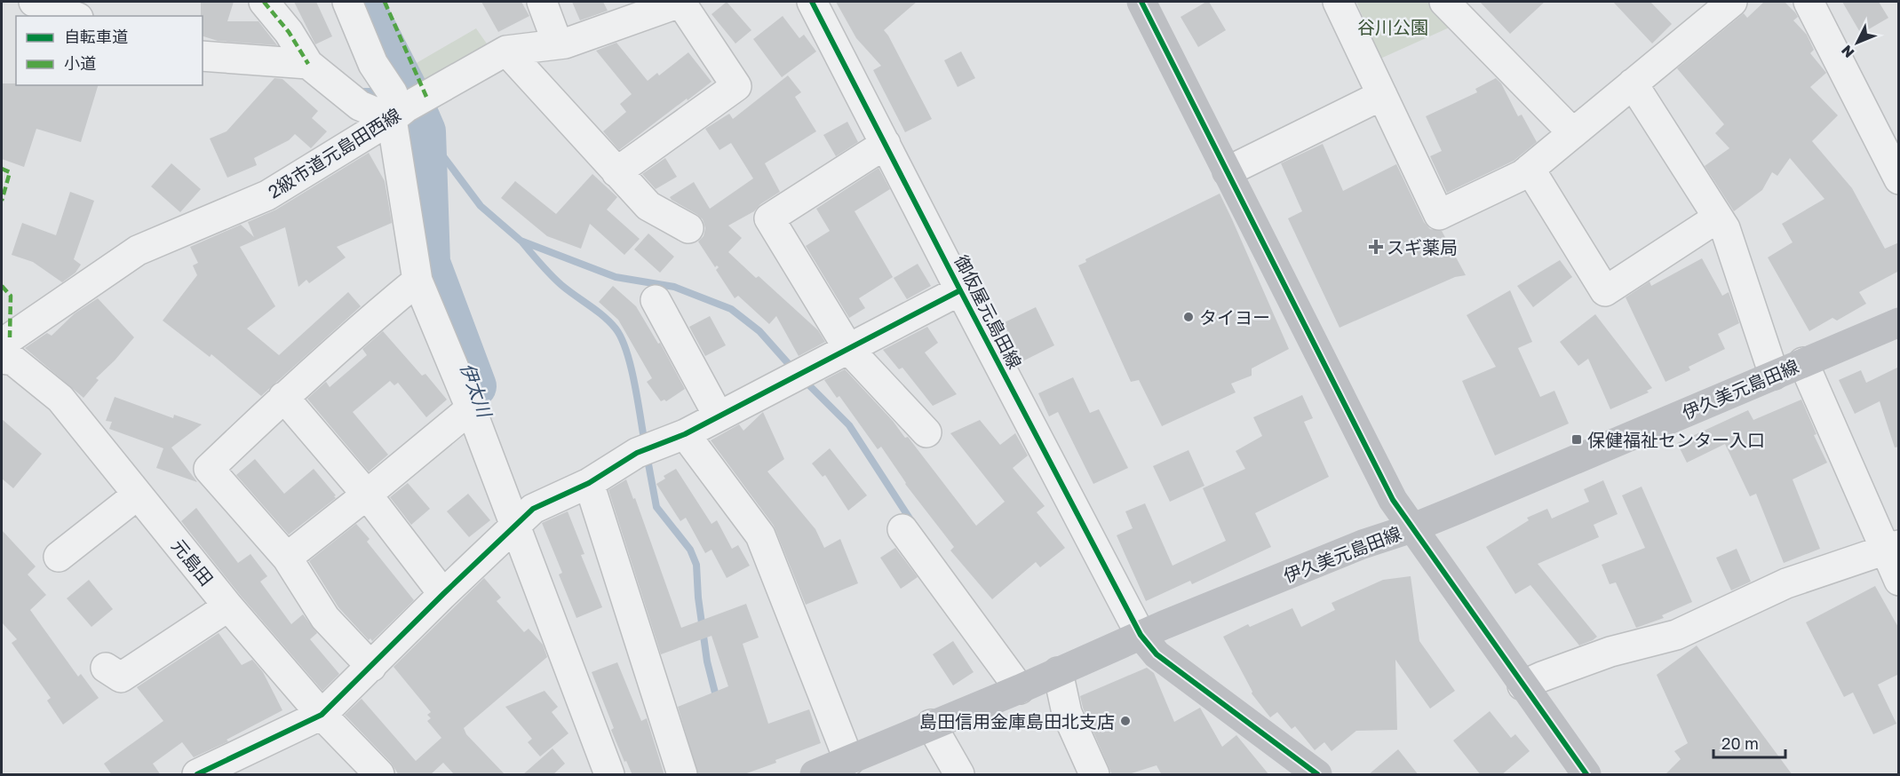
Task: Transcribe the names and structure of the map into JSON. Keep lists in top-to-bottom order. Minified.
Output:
{"streets":{"main road":["伊久美元島田線"],"street":["2級市道元島田西線","御仮屋元島田線","元島田"]},"crossings":[["御仮屋元島田線","伊久美元島田線"]],"water":["伊太川"],"parks":["谷川公園"],"places":{"health":["スギ薬局"],"other":["タイヨー","島田信用金庫島田北支店"],"transit":["保健福祉センター入口"]},"legend":["自転車道","小道"],"scale_bar":"20 m","north":"bottom left"}
